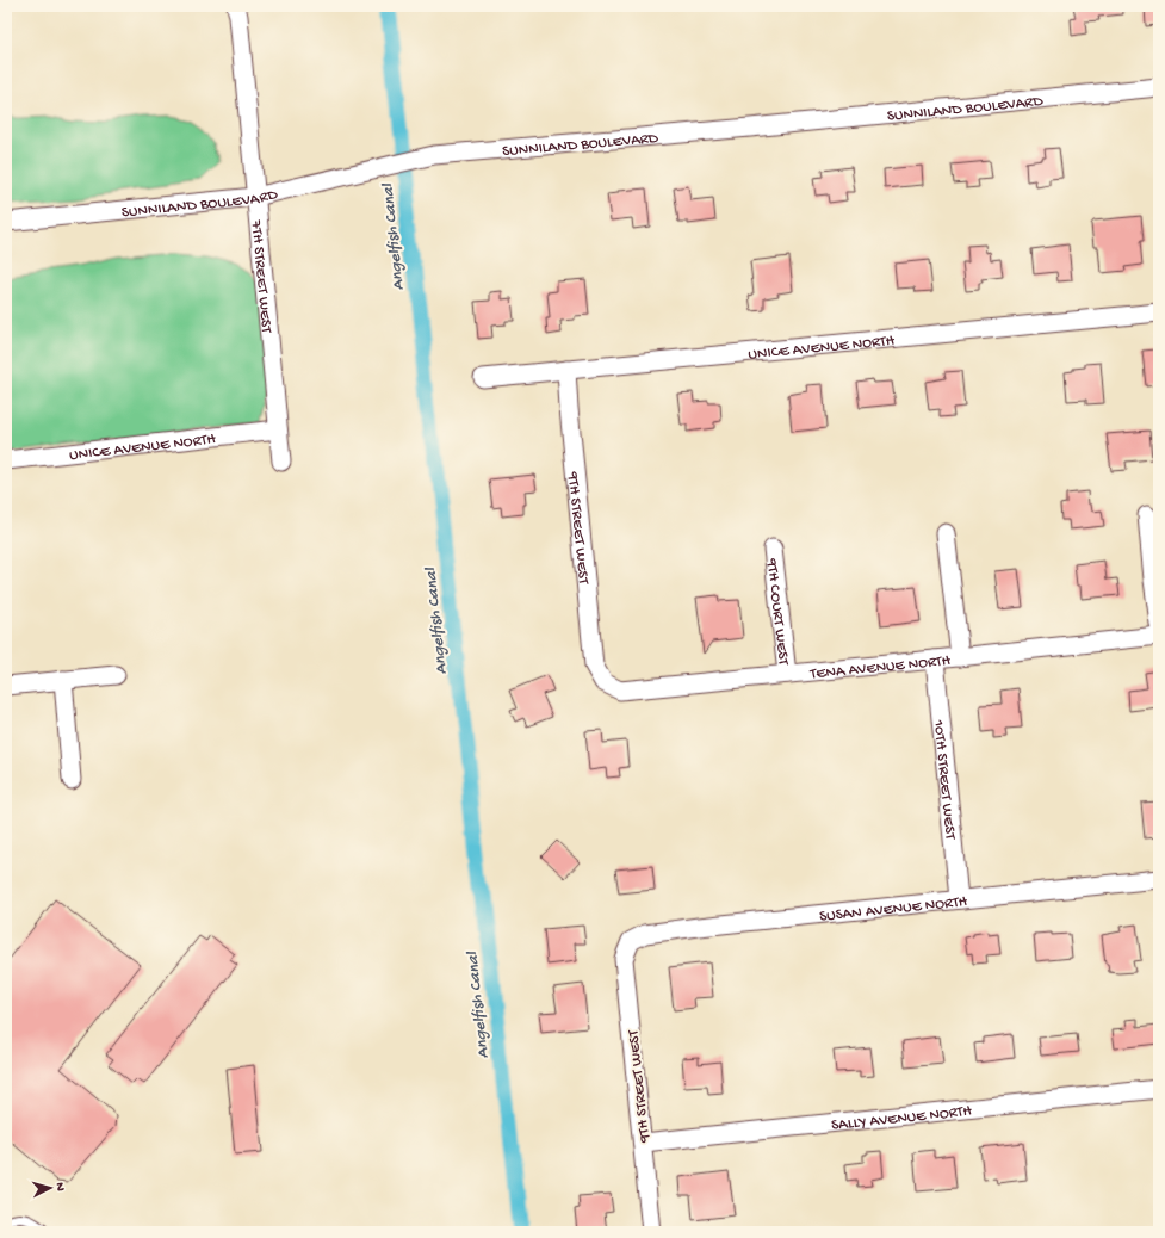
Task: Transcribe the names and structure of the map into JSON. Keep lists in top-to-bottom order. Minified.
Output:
{"streets":{"street":["SUNNILAND BOULEVARD","7TH STREET WEST","UNICE AVENUE NORTH","9TH STREET WEST","9TH COURT WEST","TENA AVENUE NORTH","10TH STREET WEST","SUSAN AVENUE NORTH","SALLY AVENUE NORTH"]},"crossings":[["SUNNILAND BOULEVARD","7TH STREET WEST"],["7TH STREET WEST","UNICE AVENUE NORTH"],["UNICE AVENUE NORTH","9TH STREET WEST"],["9TH STREET WEST","TENA AVENUE NORTH"],["9TH STREET WEST","SUSAN AVENUE NORTH"],["9TH STREET WEST","SALLY AVENUE NORTH"],["9TH COURT WEST","TENA AVENUE NORTH"],["TENA AVENUE NORTH","10TH STREET WEST"],["10TH STREET WEST","SUSAN AVENUE NORTH"]],"water":["Angelfish Canal"],"north":"right"}
